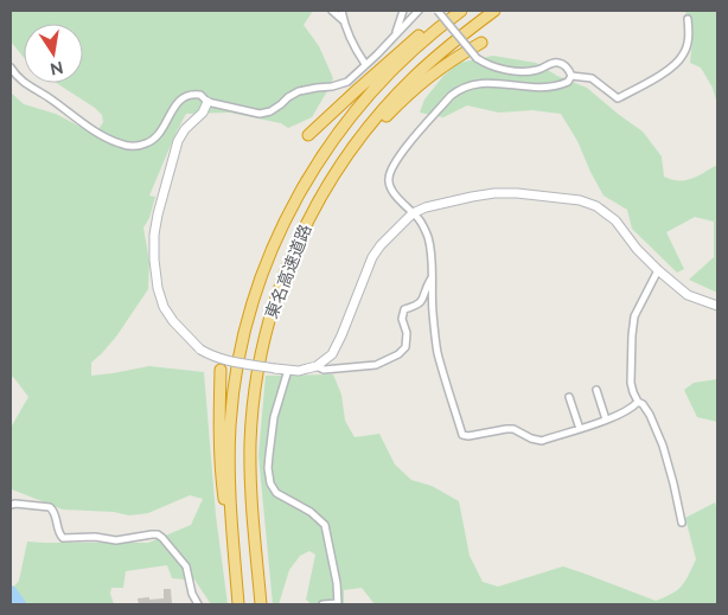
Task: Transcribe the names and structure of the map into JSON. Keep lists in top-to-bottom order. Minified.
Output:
{"streets":{"highway":["東名高速道路"]},"north":"bottom"}
